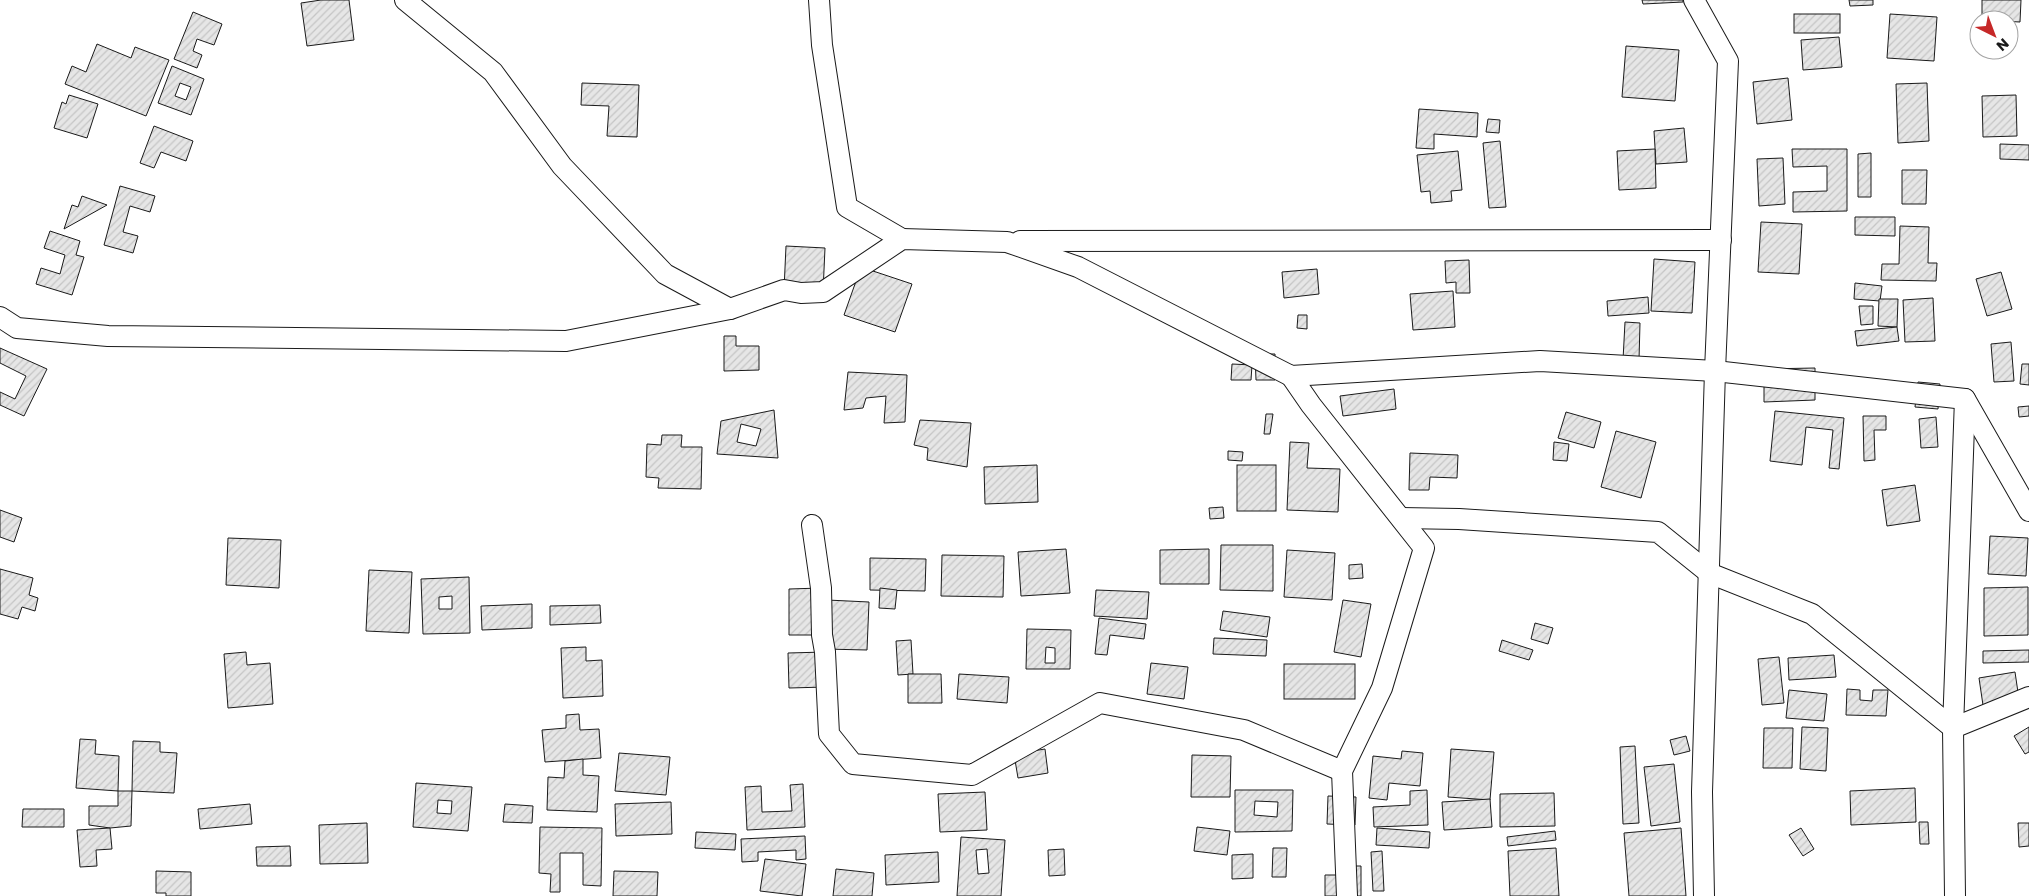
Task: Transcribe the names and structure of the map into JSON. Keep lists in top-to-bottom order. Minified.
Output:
{"north":"bottom right"}
